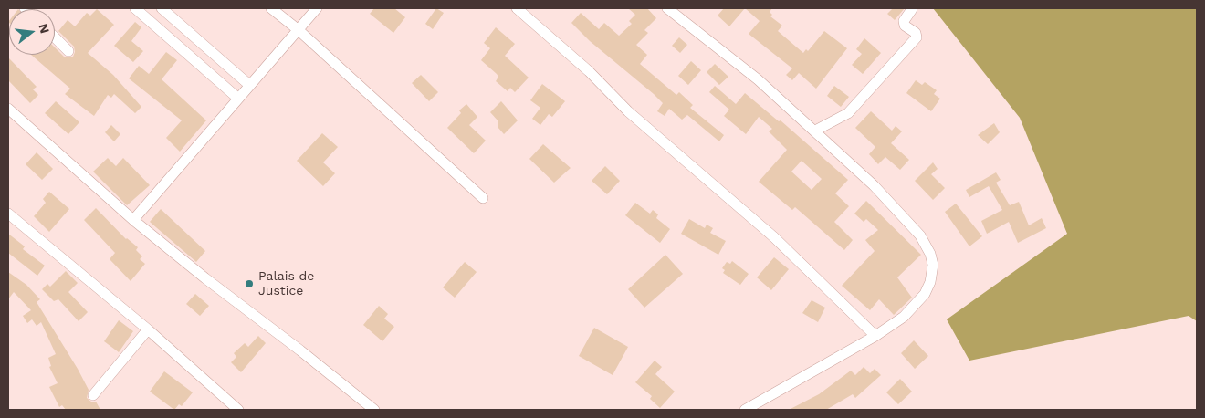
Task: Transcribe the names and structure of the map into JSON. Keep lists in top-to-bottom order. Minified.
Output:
{"places":["Palais de Justice"],"north":"right"}
